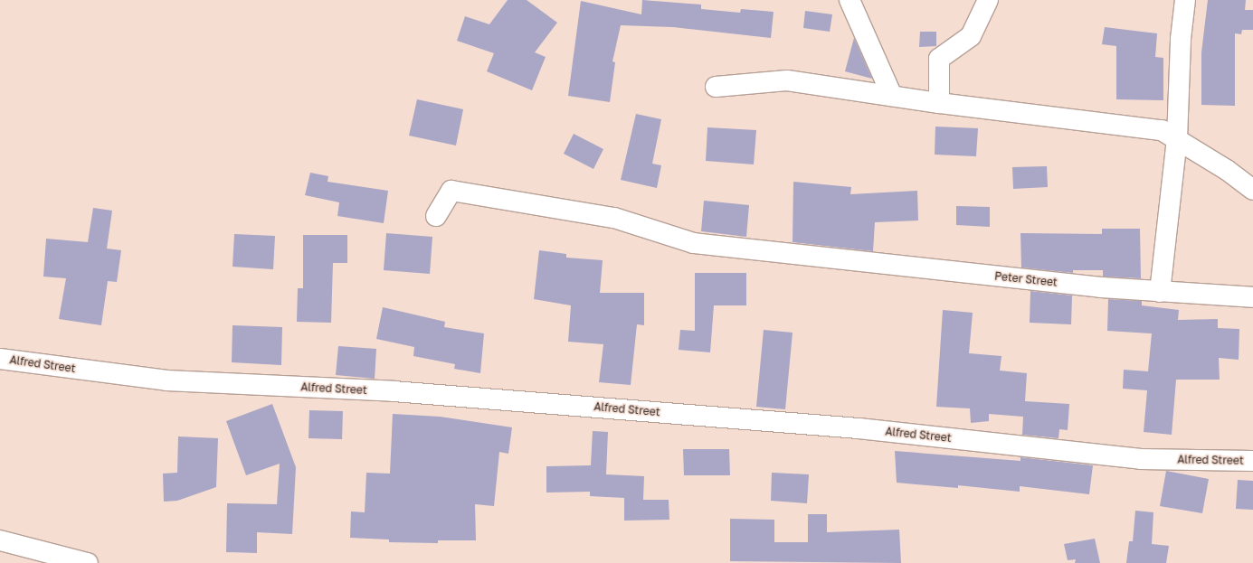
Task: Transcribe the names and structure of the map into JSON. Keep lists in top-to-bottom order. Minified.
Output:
{"streets":{"street":["Peter Street","Alfred Street"]}}
